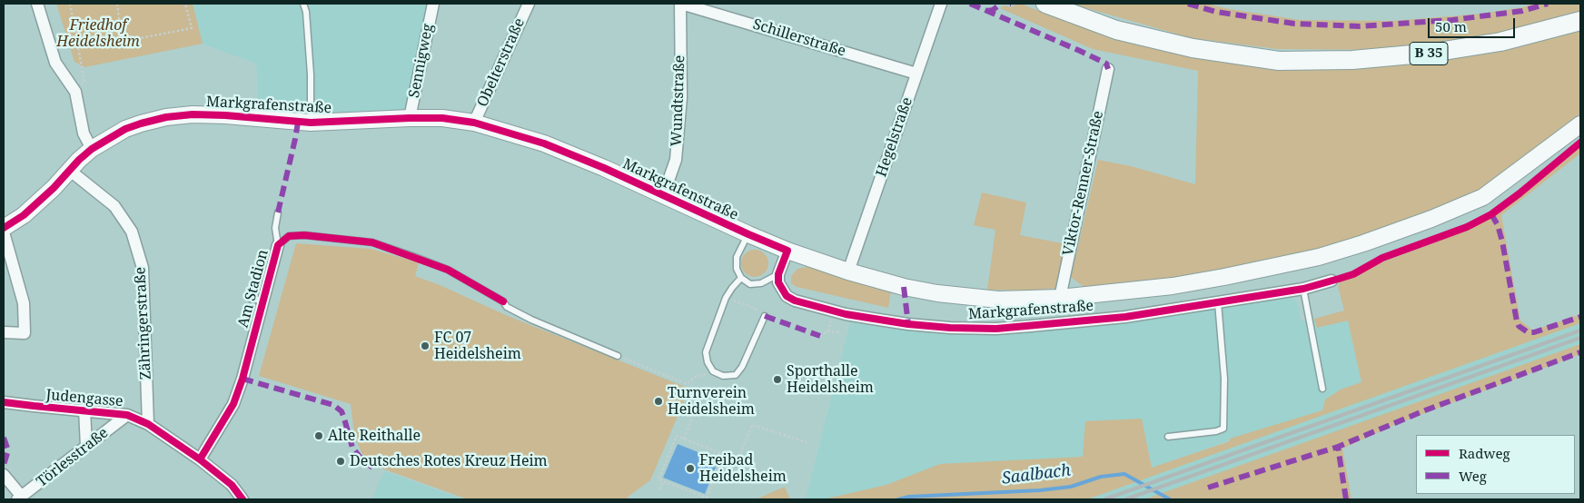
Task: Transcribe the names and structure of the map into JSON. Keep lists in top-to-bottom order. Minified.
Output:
{"streets":{"main road":["B 35"],"street":["Schillerstraße","Sennigweg","Obelterstraße","Wundtstraße","Markgrafenstraße","Hegelstraße","Viktor-Renner-Straße","Am Stadion","Zähringerstraße","Judengasse","Törlesstraße"]},"crossings":[["Schillerstraße","Wundtstraße"],["Schillerstraße","Hegelstraße"],["Sennigweg","Markgrafenstraße"],["Obelterstraße","Markgrafenstraße"],["Wundtstraße","Markgrafenstraße"],["Markgrafenstraße","Hegelstraße"],["Markgrafenstraße","Viktor-Renner-Straße"],["Markgrafenstraße","Zähringerstraße"],["Am Stadion","Judengasse"],["Zähringerstraße","Judengasse"],["Judengasse","Törlesstraße"]],"water":["Saalbach"],"parks":["Friedhof Heidelsheim"],"places":["FC 07 Heidelsheim","Sporthalle Heidelsheim","Turnverein Heidelsheim","Alte Reithalle","Deutsches Rotes Kreuz Heim","Freibad Heidelsheim"],"legend":["Radweg","Weg"],"scale_bar":"50 m"}
